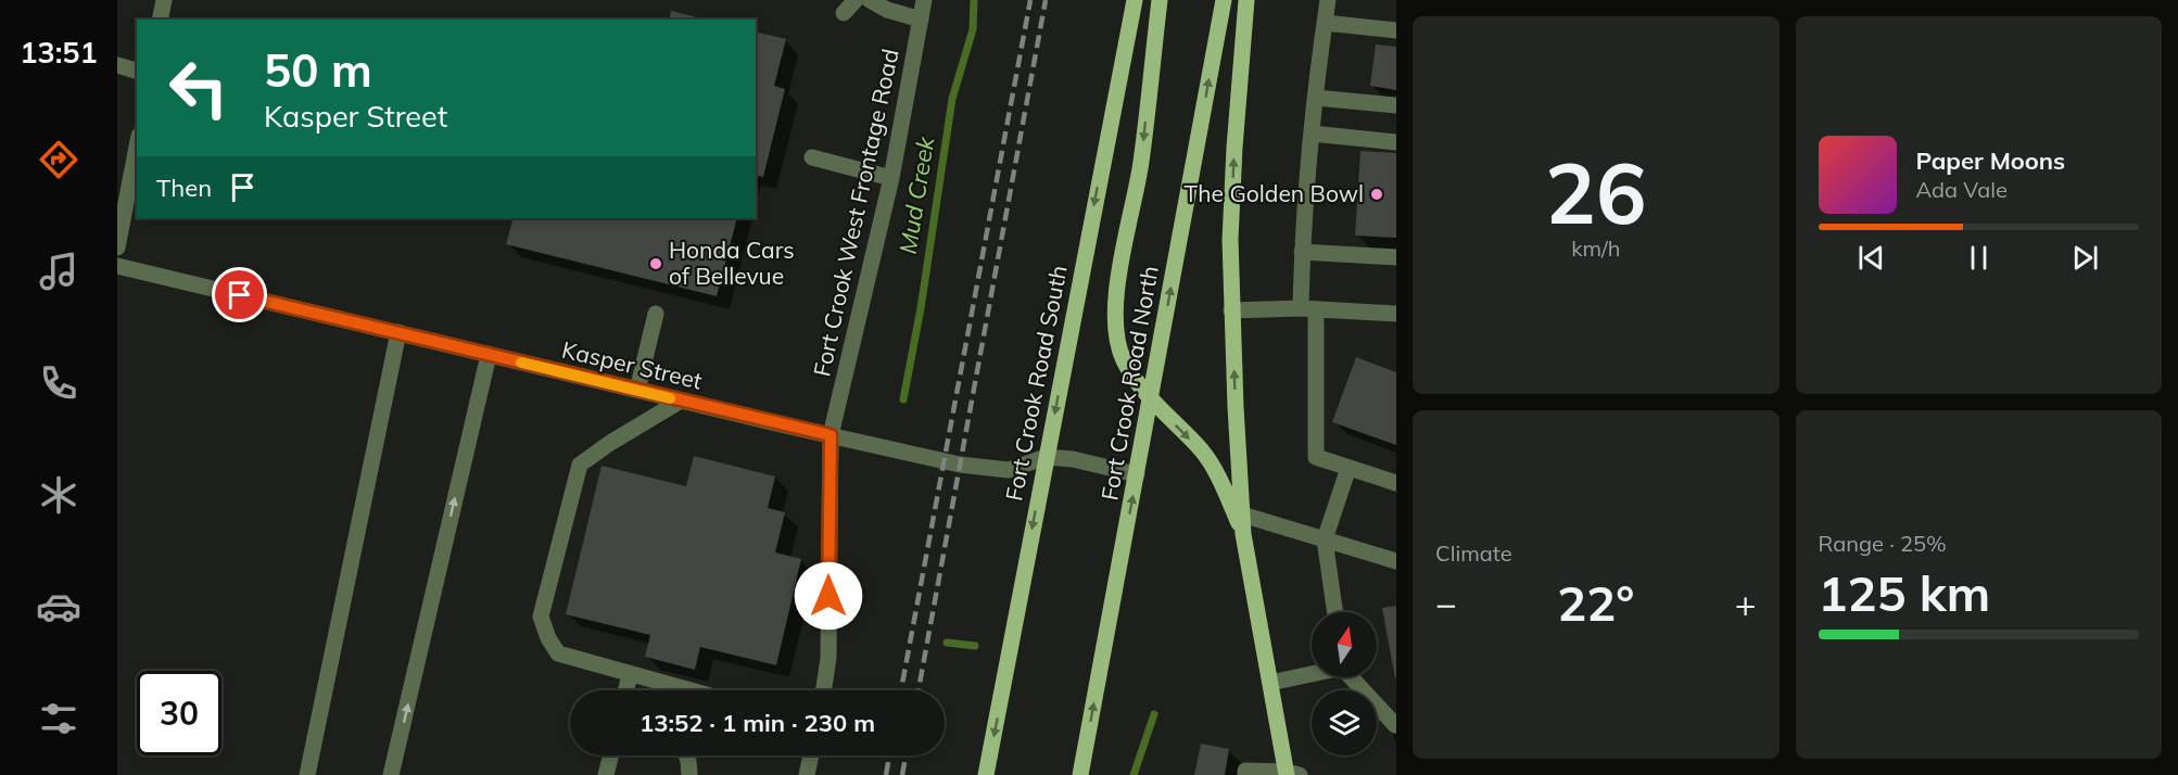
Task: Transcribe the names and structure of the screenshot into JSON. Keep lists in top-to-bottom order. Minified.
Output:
{"streets":{"main road":["Fort Crook Road South","Fort Crook Road North"],"street":["Fort Crook West Frontage Road","Kasper Street"]},"crossings":[["Fort Crook West Frontage Road","Kasper Street"],["Kasper Street","Fort Crook Road South"],["Kasper Street","Fort Crook Road North"]],"water":["Mud Creek"],"places":["The Golden Bowl","Honda Cars of Bellevue"],"north":"top","page":{"tabs":"13:51","tile":[["26","km/h"],"Climate",["Range · 25%","125 km"]],"turn":["50 m","Kasper Street"],"song":["Paper Moons","Ada Vale"],"then":"Then","heat":["−","22°","+"],"limit":"30","trip":"13:52 · 1 min · 230 m"}}
